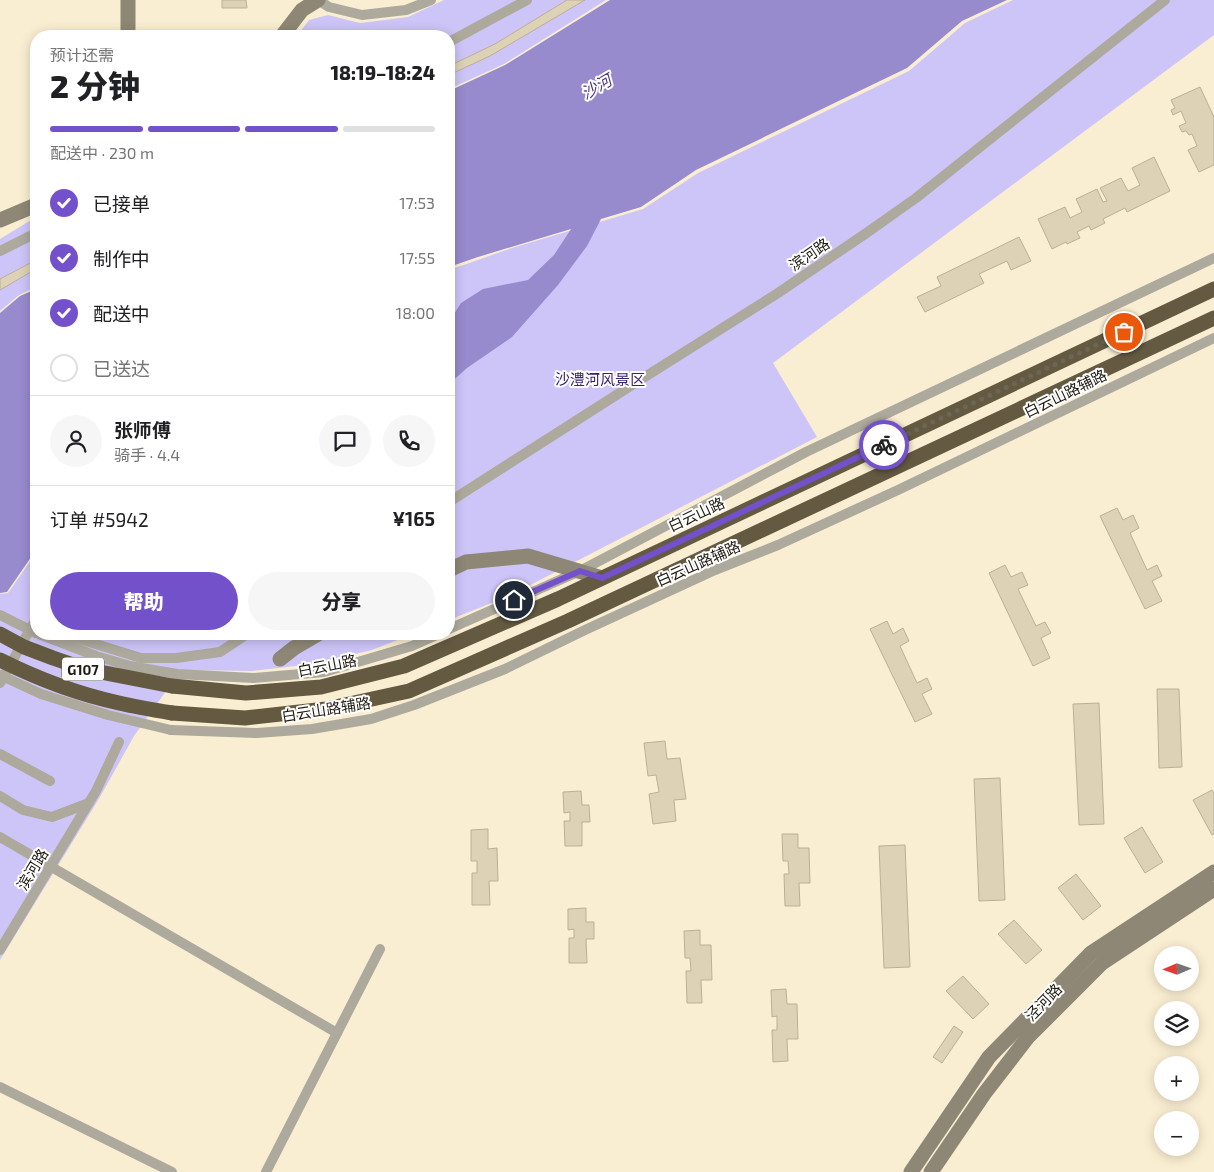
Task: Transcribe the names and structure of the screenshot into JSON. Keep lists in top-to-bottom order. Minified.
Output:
{"streets":{"highway":["白云山路","G107"],"street":["滨河路","白云山路辅路","泾河路"]},"crossings":[["白云山路","G107"]],"water":["沙河"],"parks":["沙澧河风景区"],"north":"left","page":{"heading":["2 分钟","预计还需","18:19–18:24"],"panel":["张师傅","骑手 · 4.4","订单 #5942","¥165"],"bar":"配送中 · 230 m","list":[["已接单","17:53"],["制作中","17:55"],["配送中","18:00"],"已送达"],"buttons":["帮助","分享"],"map_buttons":["+","−"]}}
